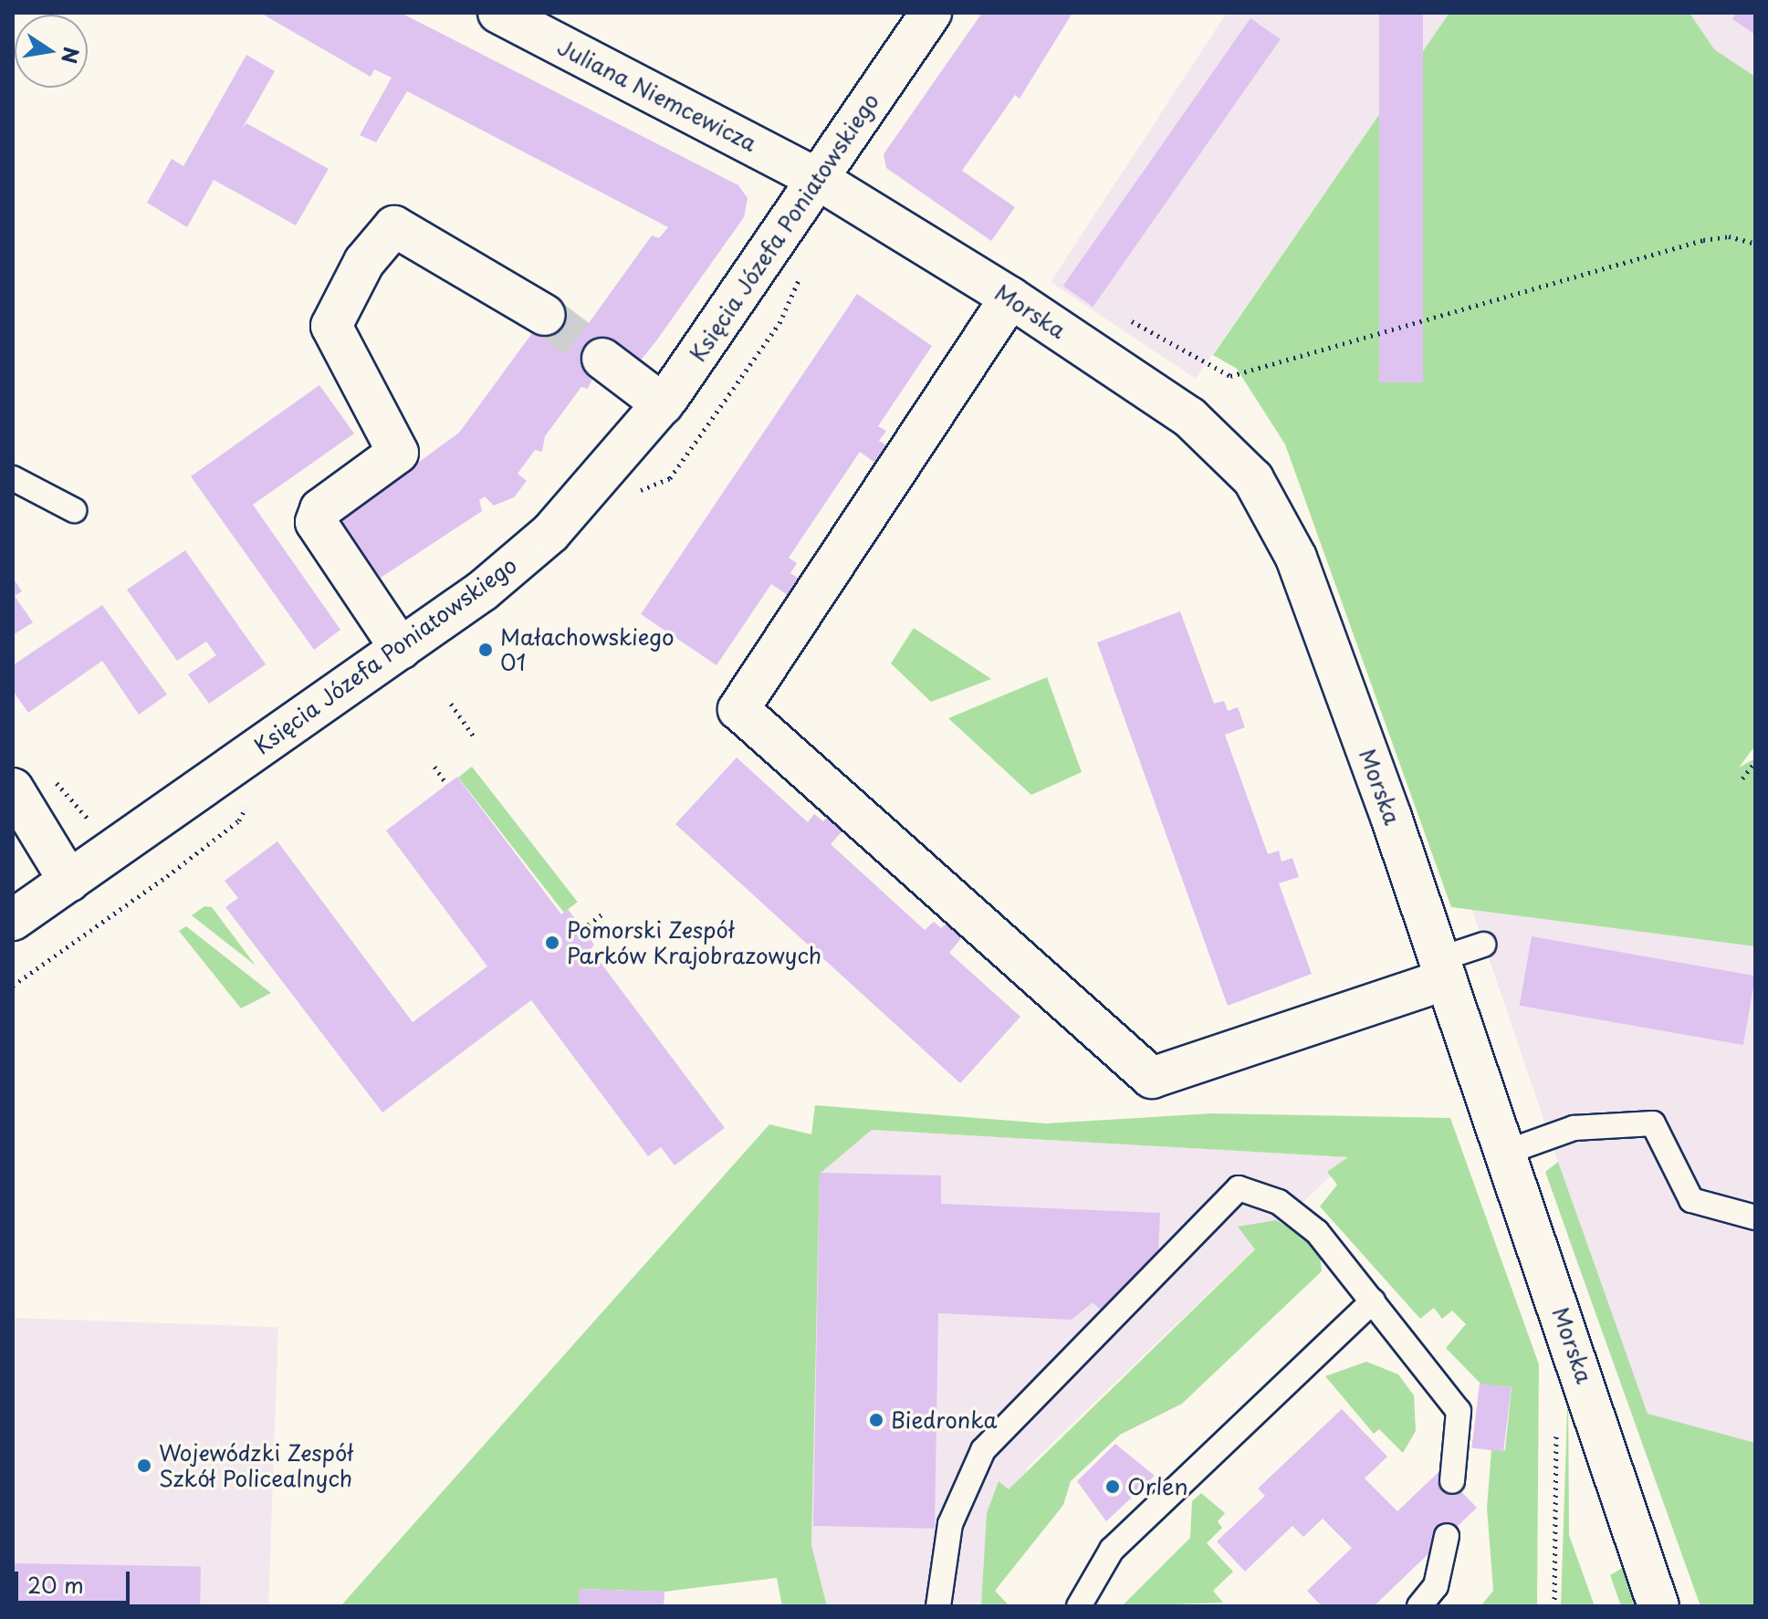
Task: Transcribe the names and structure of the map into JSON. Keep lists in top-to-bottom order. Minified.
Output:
{"streets":{"street":["Juliana Niemcewicza","Księcia Józefa Poniatowskiego","Morska"]},"crossings":[["Juliana Niemcewicza","Księcia Józefa Poniatowskiego"],["Juliana Niemcewicza","Morska"],["Księcia Józefa Poniatowskiego","Morska"]],"places":["Małachowskiego 01","Pomorski Zespół Parków Krajobrazowych","Biedronka","Wojewódzki Zespół Szkół Policealnych","Orlen"],"scale_bar":"20 m","north":"right"}
